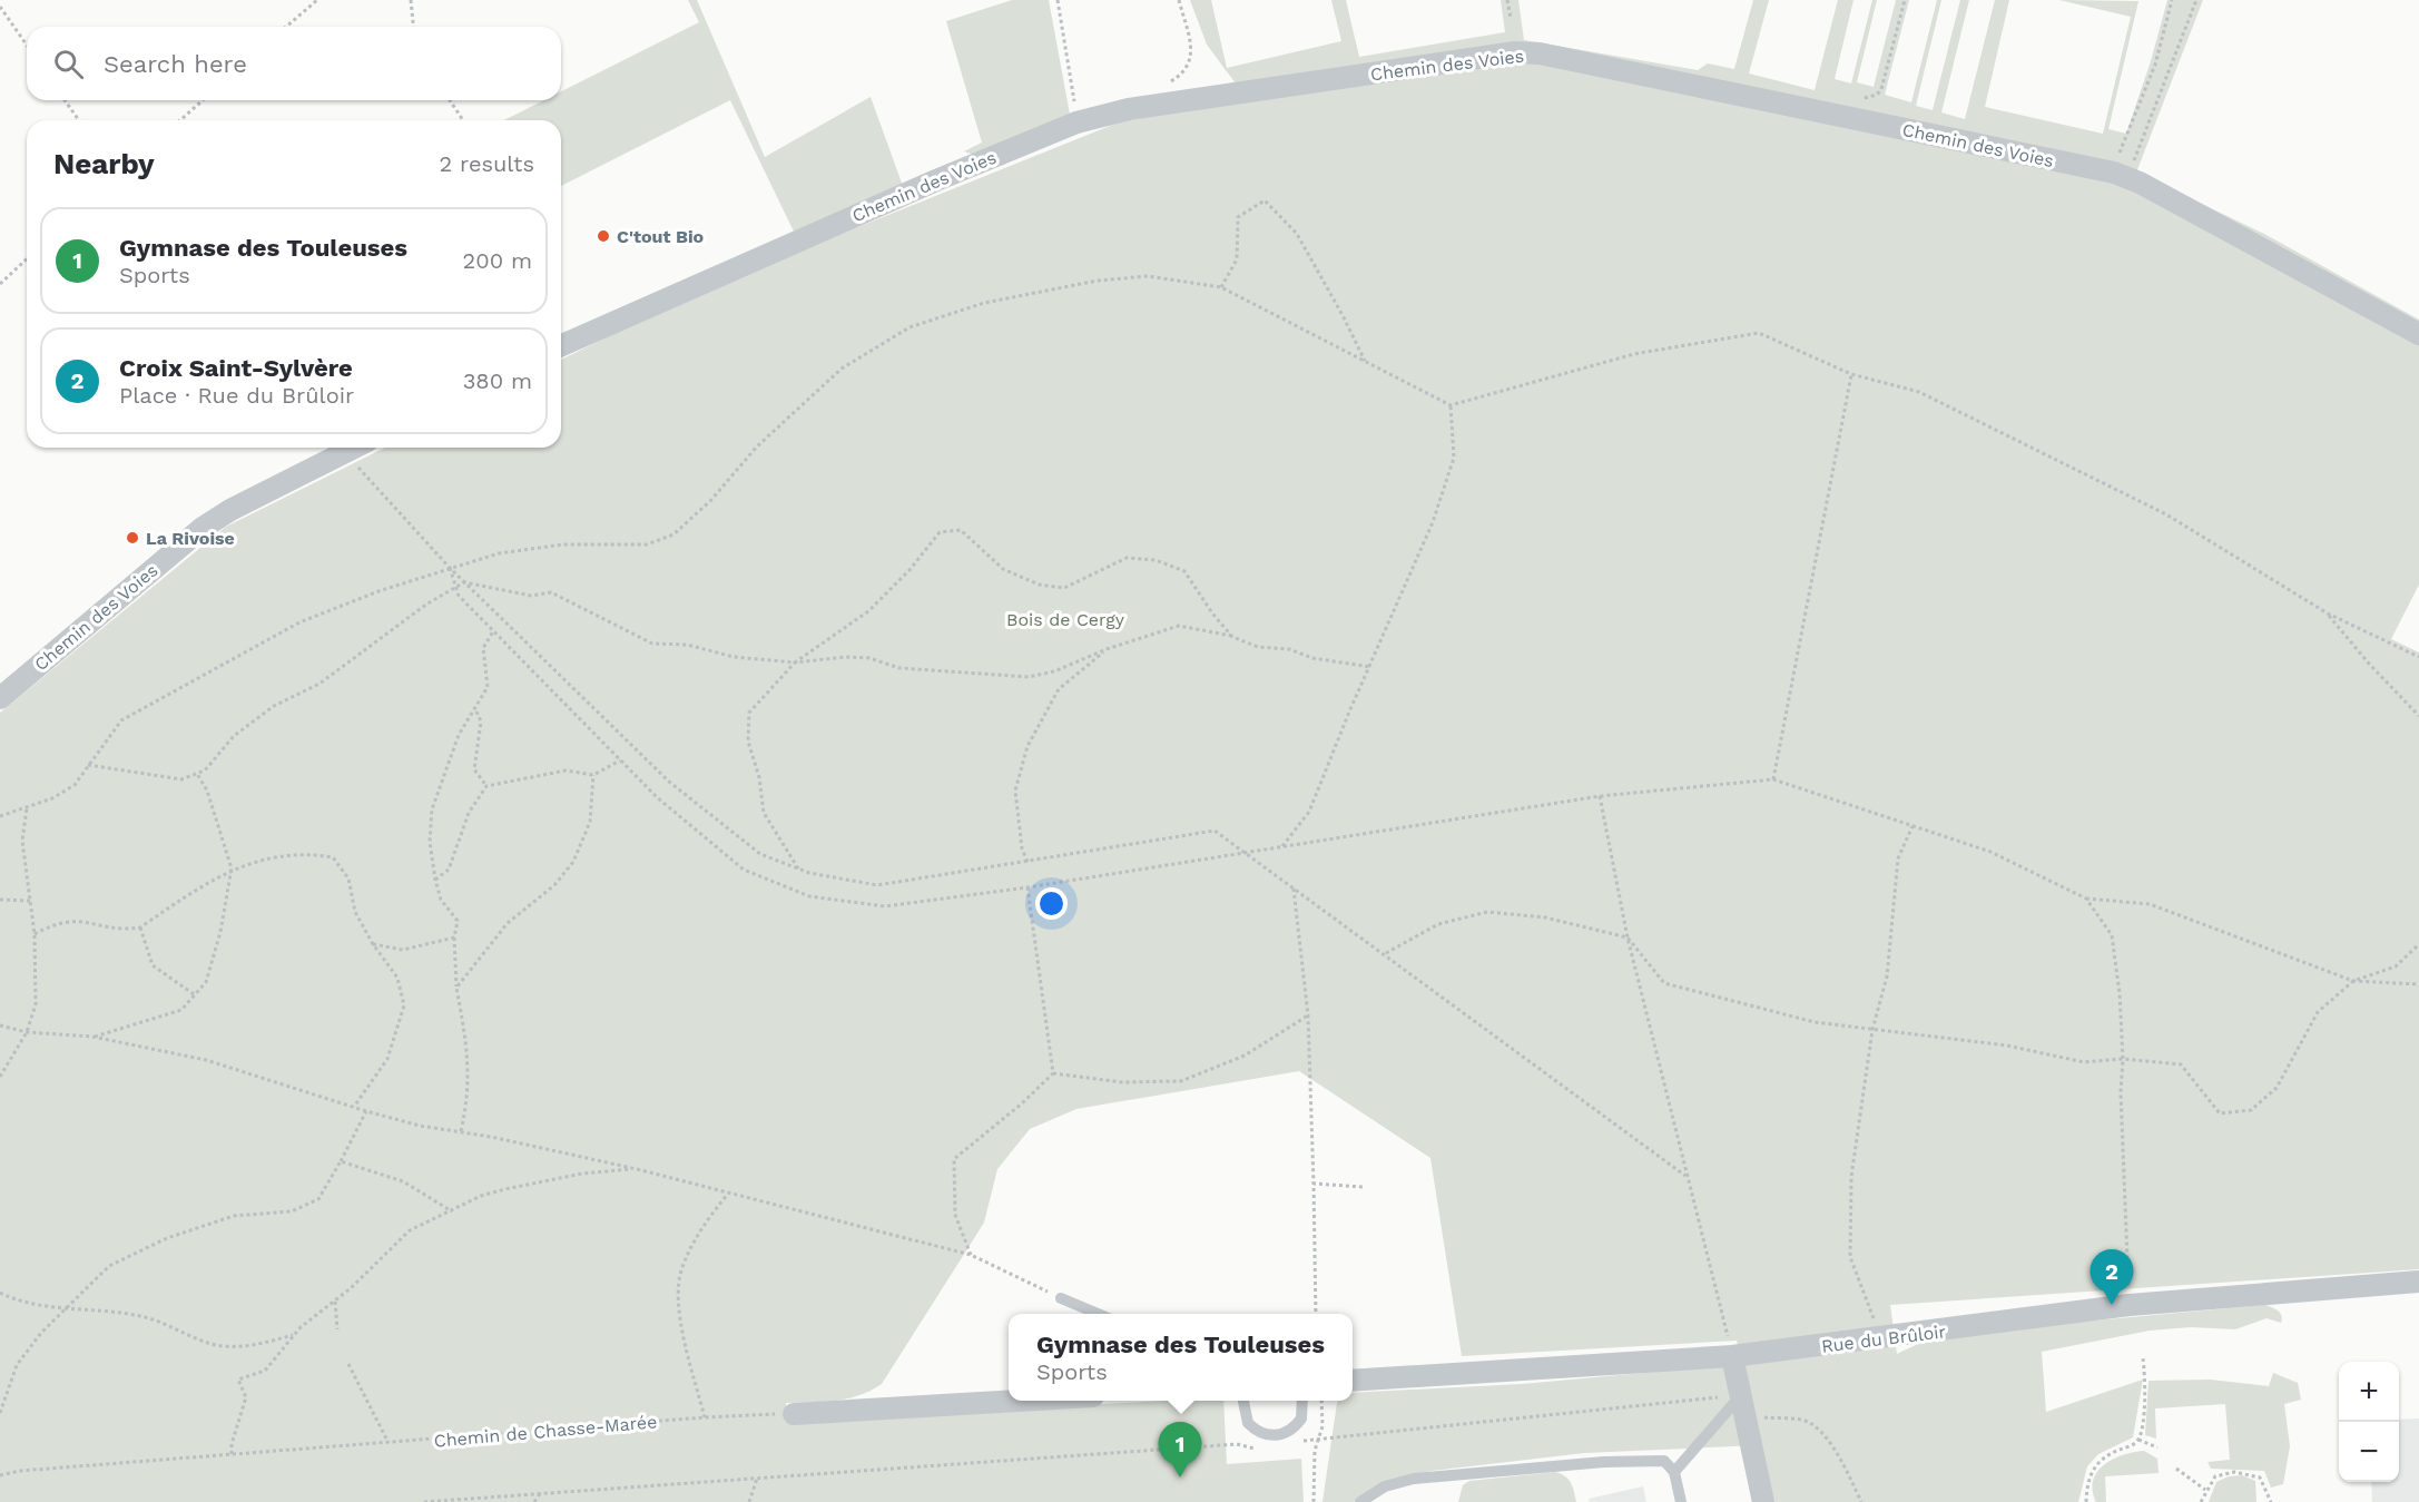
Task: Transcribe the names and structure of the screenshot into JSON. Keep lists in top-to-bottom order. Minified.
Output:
{"streets":{"street":["Chemin des Voies","Rue du Brûloir"],"path":["Chemin de Chasse-Marée"]},"parks":["Bois de Cergy"],"places":["C'tout Bio","La Rivoise"],"page":{"search":"Search here","heading":["Nearby","2 results"],"list":[{"mark":"1","name":"Gymnase des Touleuses","note":"Sports","value":"200 m"},{"mark":"2","name":"Croix Saint-Sylvère","note":"Place · Rue du Brûloir","value":"380 m"}],"pins":["2","1"],"popup":["Gymnase des Touleuses","Sports"],"map_buttons":["+","−"]}}
